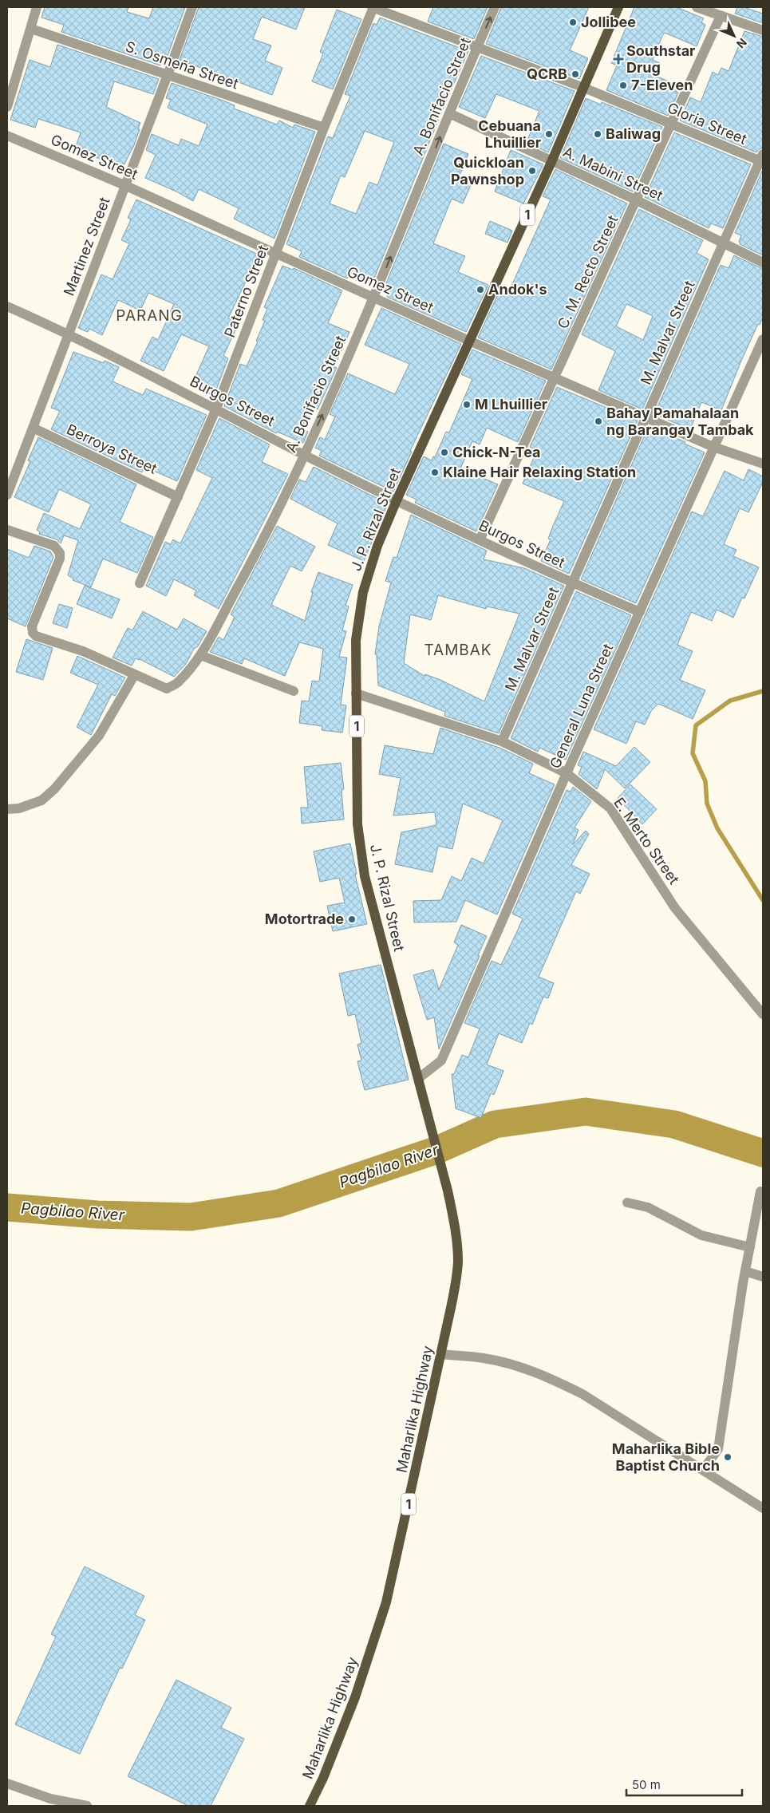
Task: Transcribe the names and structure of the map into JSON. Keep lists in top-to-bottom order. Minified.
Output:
{"streets":{"main road":["1","J. P. Rizal Street","Maharlika Highway"],"street":["S. Osmeña Street","A. Bonifacio Street","Gloria Street","Gomez Street","A. Mabini Street","Martinez Street","C. M. Recto Street","Paterno Street","M. Malvar Street","Burgos Street","Berroya Street","General Luna Street","E. Merto Street"]},"crossings":[["S. Osmeña Street","Martinez Street"],["S. Osmeña Street","Paterno Street"],["A. Bonifacio Street","Gloria Street"],["A. Bonifacio Street","Gomez Street"],["A. Bonifacio Street","A. Mabini Street"],["A. Bonifacio Street","Burgos Street"],["Gloria Street","C. M. Recto Street"],["Gloria Street","Paterno Street"],["Gloria Street","M. Malvar Street"],["Gloria Street","J. P. Rizal Street"],["Gomez Street","Martinez Street"],["Gomez Street","C. M. Recto Street"],["Gomez Street","Paterno Street"],["Gomez Street","M. Malvar Street"],["Gomez Street","J. P. Rizal Street"],["Gomez Street","General Luna Street"],["A. Mabini Street","C. M. Recto Street"],["A. Mabini Street","M. Malvar Street"],["A. Mabini Street","J. P. Rizal Street"],["Martinez Street","Burgos Street"],["Martinez Street","Berroya Street"],["C. M. Recto Street","Burgos Street"],["Paterno Street","Burgos Street"],["Paterno Street","Berroya Street"],["M. Malvar Street","Burgos Street"],["M. Malvar Street","E. Merto Street"],["Burgos Street","J. P. Rizal Street"],["Burgos Street","General Luna Street"],["J. P. Rizal Street","General Luna Street"],["J. P. Rizal Street","E. Merto Street"],["J. P. Rizal Street","Maharlika Highway"],["General Luna Street","E. Merto Street"]],"one_way":["A. Bonifacio Street"],"districts":["PARANG","TAMBAK"],"water":["Pagbilao River"],"places":{"other":["Jollibee","QCRB","7-Eleven","Cebuana Lhuillier","Baliwag","Quickloan Pawnshop","Andok's","M Lhuillier","Bahay Pamahalaan ng Barangay Tambak","Chick-N-Tea","Klaine Hair Relaxing Station","Motortrade","Maharlika Bible Baptist Church"],"health":["Southstar Drug"]},"scale_bar":"50 m","north":"bottom right"}
